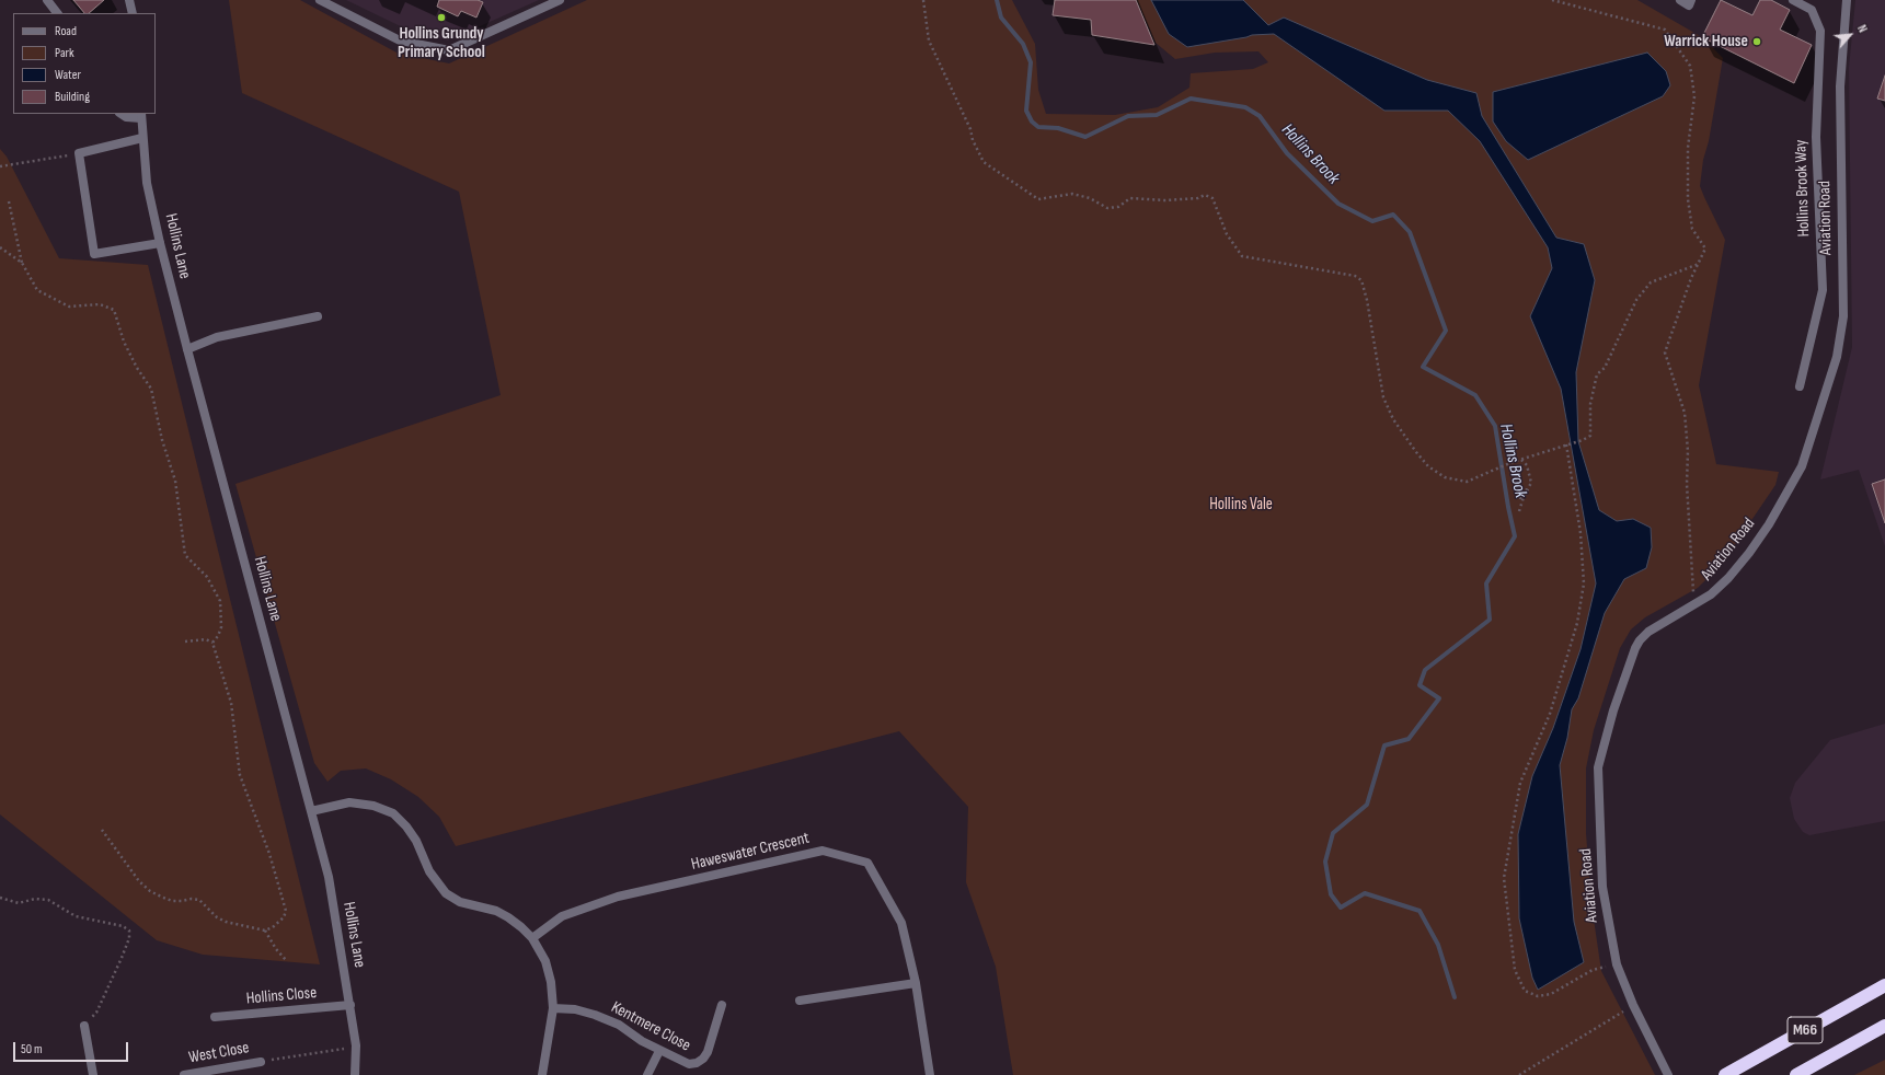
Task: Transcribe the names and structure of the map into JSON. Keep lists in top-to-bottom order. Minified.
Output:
{"streets":{"highway":["M66"],"street":["Hollins Brook Way","Aviation Road","Hollins Lane","Haweswater Crescent","Hollins Close","Kentmere Close","West Close"]},"crossings":[["Hollins Lane","Hollins Close"]],"water":["Hollins Brook"],"parks":["Hollins Vale"],"places":["Hollins Grundy Primary School","Warrick House"],"legend":["Road","Park","Water","Building"],"scale_bar":"50 m","north":"top right"}
